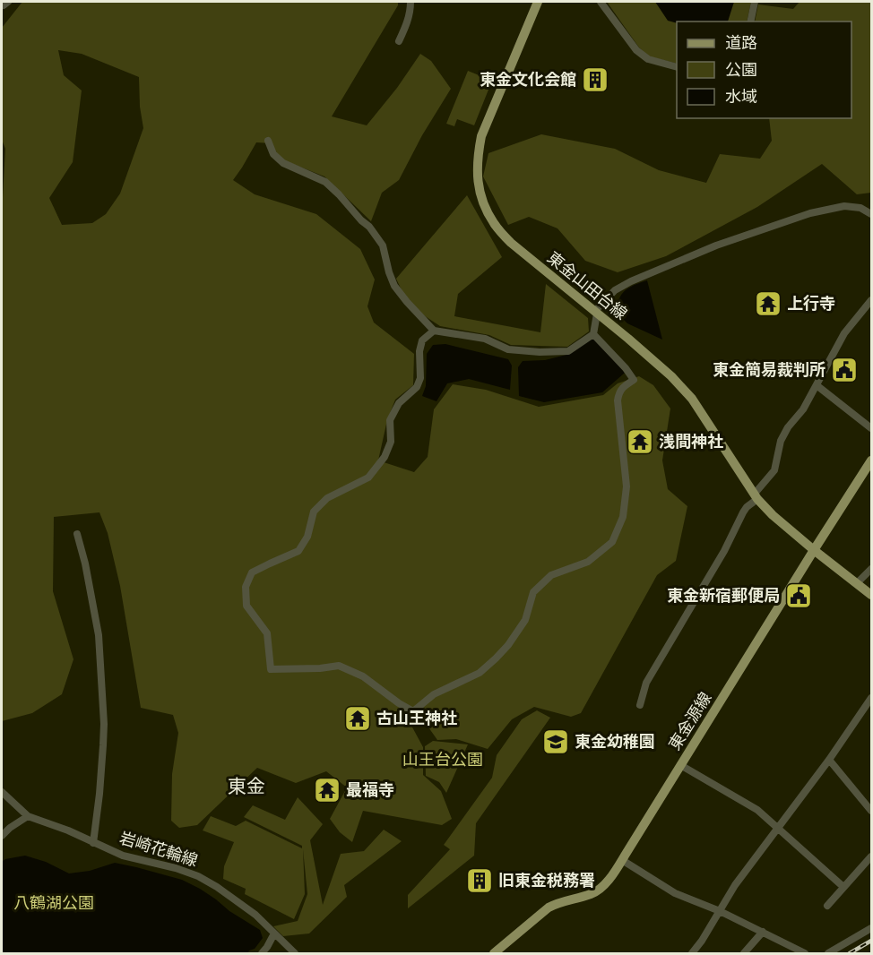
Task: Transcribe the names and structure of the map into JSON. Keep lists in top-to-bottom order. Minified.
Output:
{"streets":{"main road":["東金山田台線","東金源線"],"street":["岩崎花輪線"]},"crossings":[["東金山田台線","東金源線"]],"districts":["東金"],"parks":["山王台公園","八鶴湖公園"],"places":{"building":["東金文化会館","旧東金税務署"],"temple":["上行寺","浅間神社","古山王神社","最福寺"],"public building":["東金簡易裁判所","東金新宿郵便局"],"school or university":["東金幼稚園"]},"legend":["道路","公園","水域"]}
